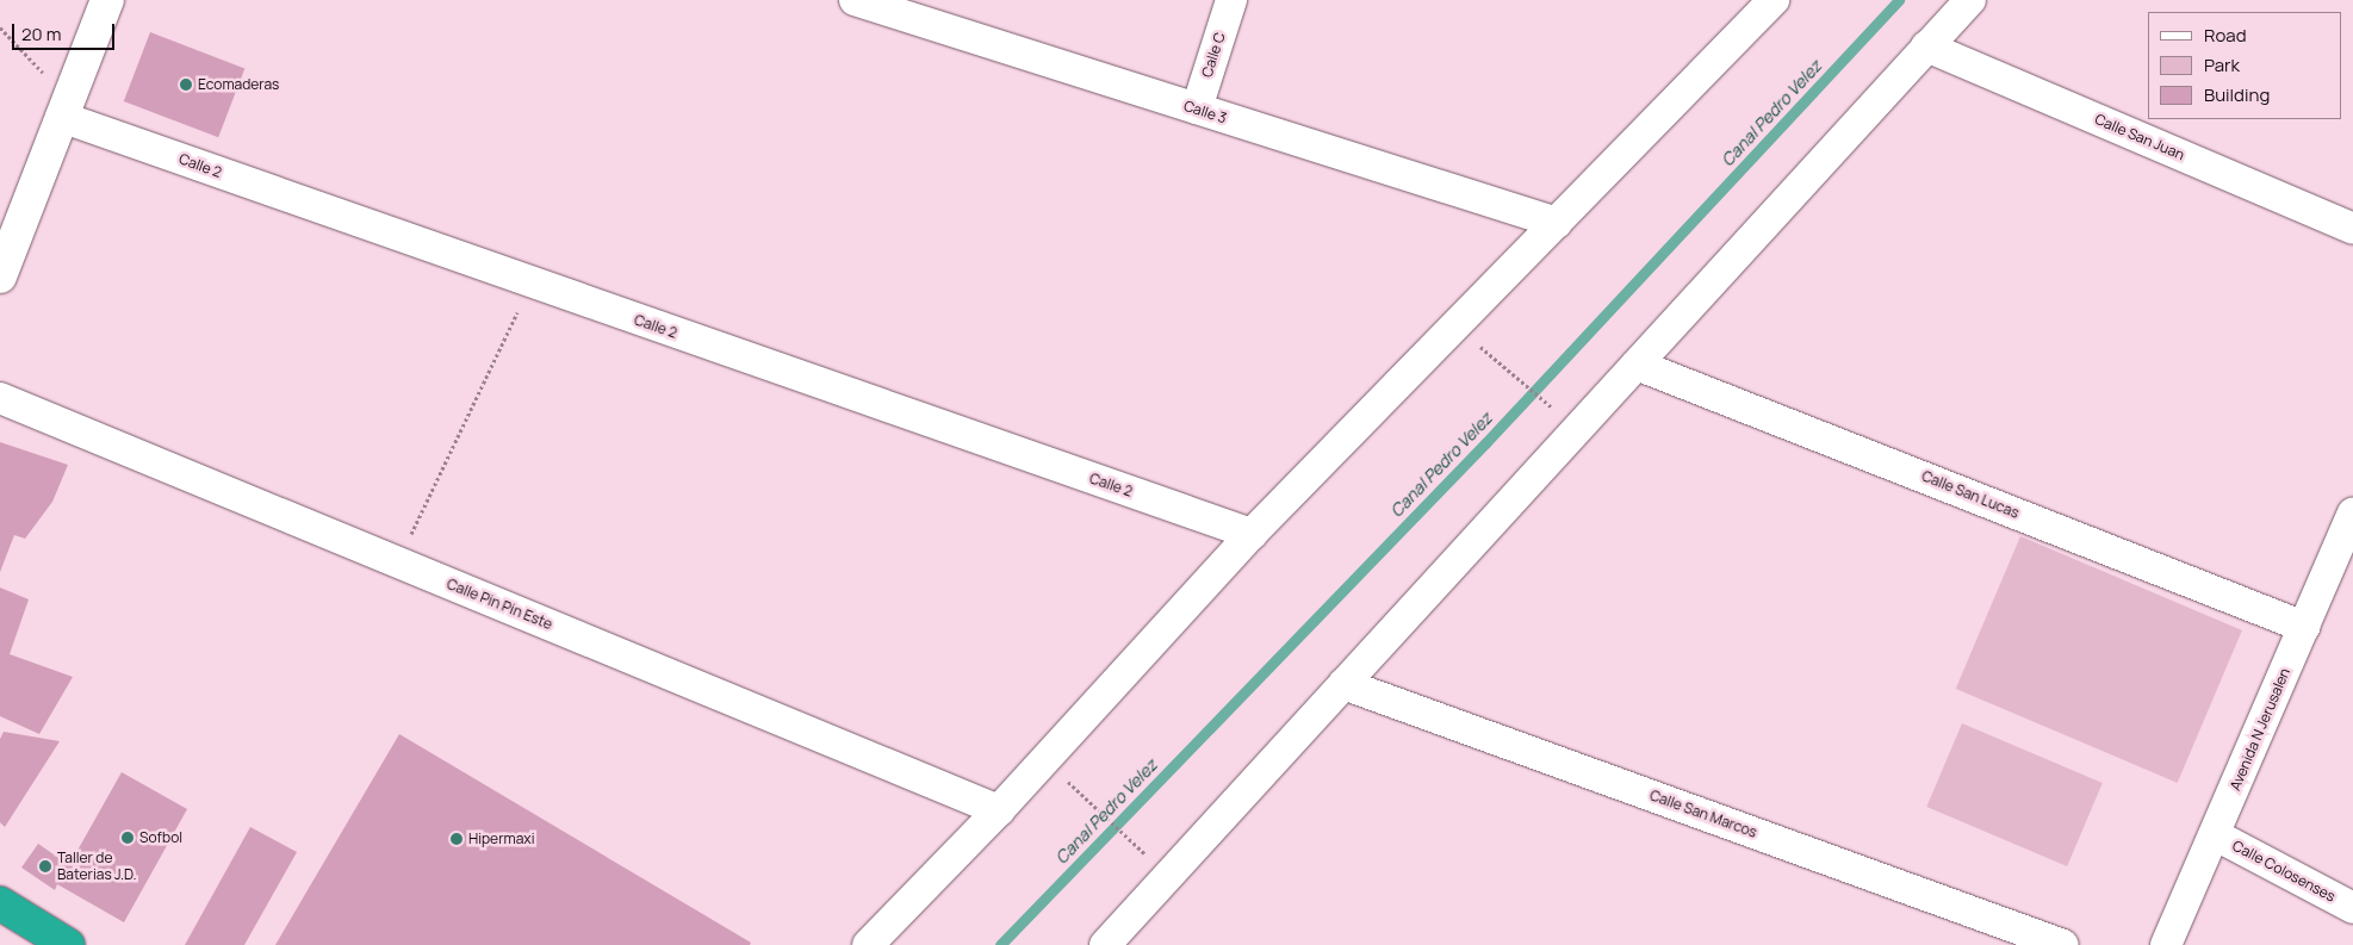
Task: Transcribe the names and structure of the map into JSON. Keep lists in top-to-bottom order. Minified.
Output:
{"streets":{"street":["Calle C","Calle 3","Calle San Juan","Calle 2","Calle San Lucas","Calle Pin Pin Este","Avenida N Jerusalen","Calle San Marcos","Calle Colosenses"]},"crossings":[["Calle C","Calle 3"],["Calle San Lucas","Avenida N Jerusalen"],["Avenida N Jerusalen","Calle Colosenses"]],"water":["Canal Pedro Velez"],"places":["Ecomaderas","Sofbol","Hipermaxi","Taller de Baterias J.D."],"legend":["Road","Park","Building"],"scale_bar":"20 m"}
